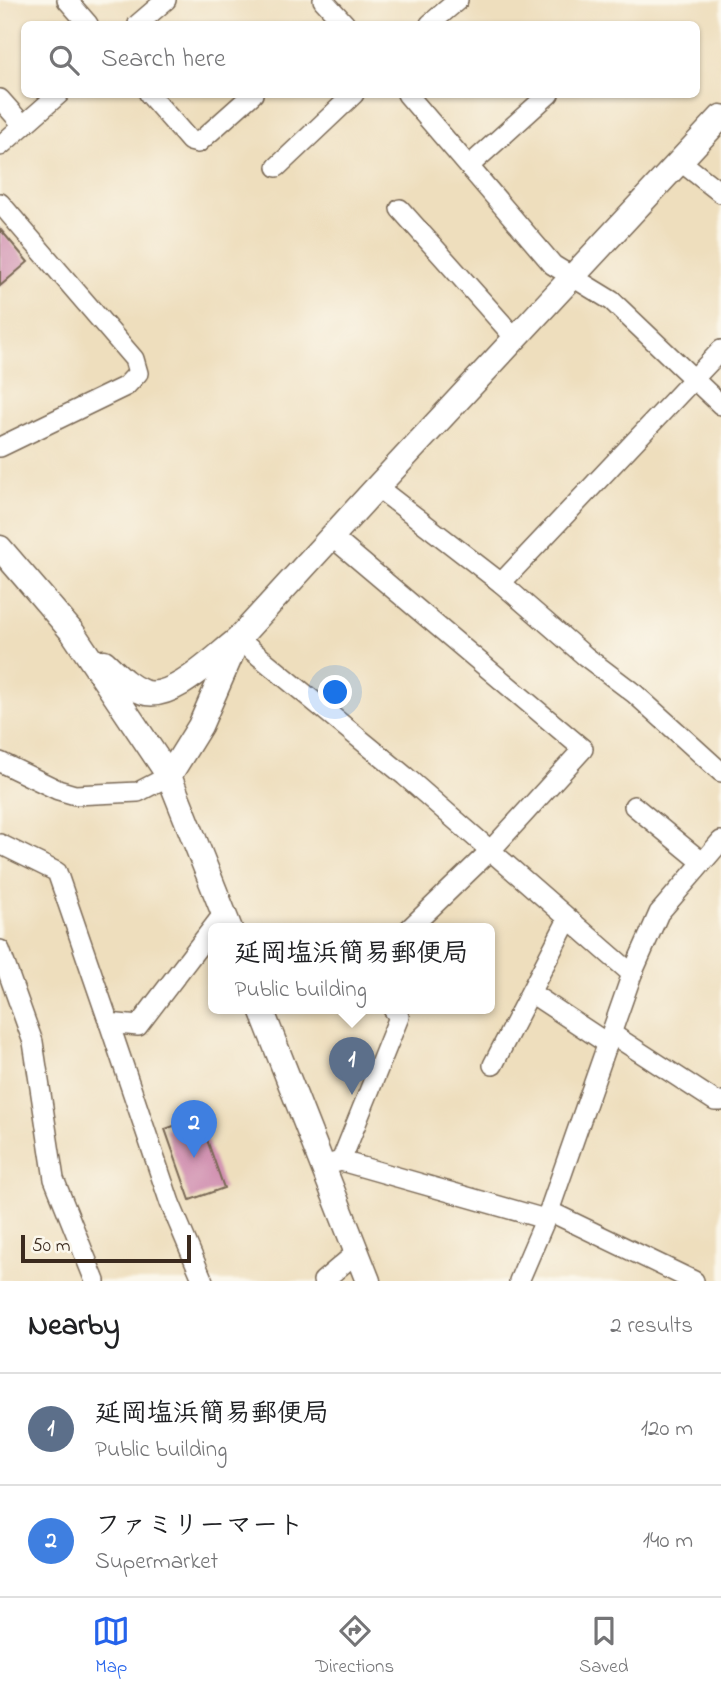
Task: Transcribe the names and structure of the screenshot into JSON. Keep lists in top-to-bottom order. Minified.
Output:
{"scale_bar":"50 m","page":{"search":"Search here","popup":["延岡塩浜簡易郵便局","Public building"],"pins":["1","2"],"scale":"50 m","heading":["Nearby","2 results"],"list":[{"mark":"1","name":"延岡塩浜簡易郵便局","note":"Public building","value":"120 m"},{"mark":"2","name":"ファミリーマート","note":"Supermarket","value":"140 m"}],"nav":["Map","Directions","Saved"]}}
